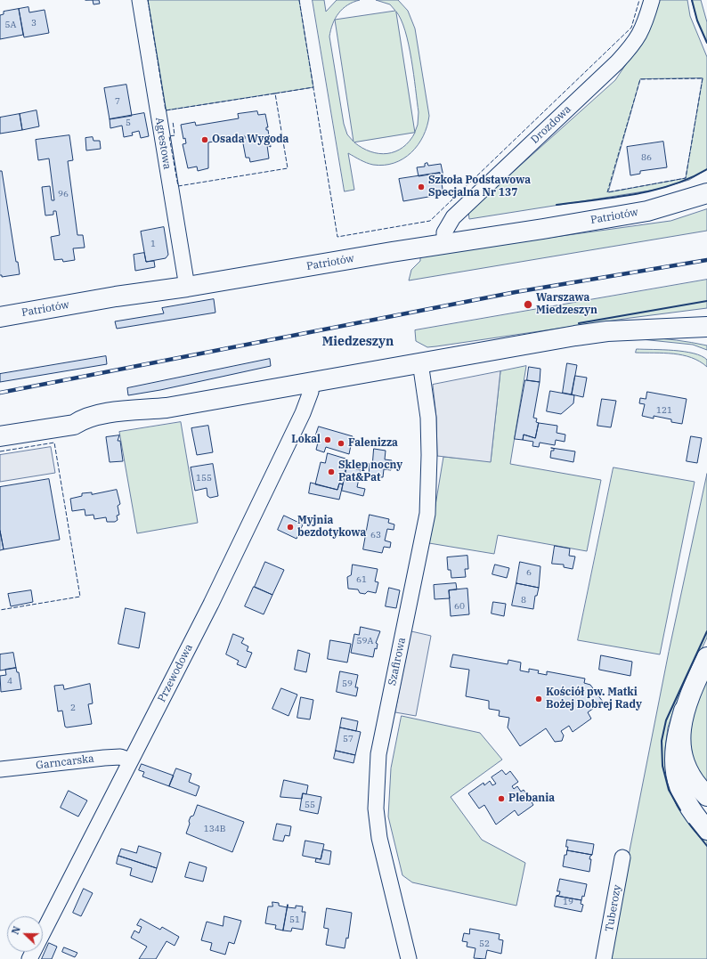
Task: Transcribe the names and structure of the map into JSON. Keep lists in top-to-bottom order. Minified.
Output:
{"streets":{"main road":["Patriotów"],"street":["Drozdowa","Agrestowa","Szafirowa","Przewodowa","Garncarska","Tuberozy"]},"crossings":[["Drozdowa","Patriotów"],["Agrestowa","Patriotów"],["Przewodowa","Garncarska"]],"districts":["Miedzeszyn"],"places":["Osada Wygoda","Szkoła Podstawowa Specjalna Nr 137","Warszawa Miedzeszyn","Lokal","Falenizza","Sklep nocny Pat&Pat","Myjnia bezdotykowa","Kościół pw. Matki Bożej Dobrej Rady","Plebania"],"house_numbers":["3","5A","7","5","86","96","1","121","155","63","6","61","8","60","59A","4","59","2","57","55","134B","19","51","52"],"north":"left"}
